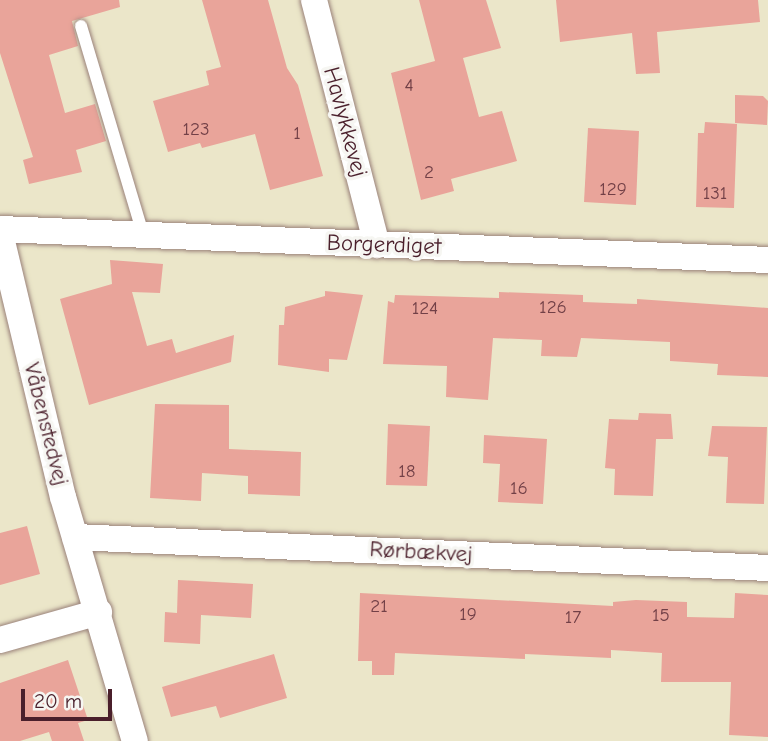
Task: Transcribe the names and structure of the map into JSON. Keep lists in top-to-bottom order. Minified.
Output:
{"streets":{"street":["Havlykkevej","Borgerdiget","Våbenstedvej","Rørbækvej"]},"crossings":[["Havlykkevej","Borgerdiget"],["Borgerdiget","Våbenstedvej"],["Våbenstedvej","Rørbækvej"]],"house_numbers":["4","123","1","2","129","131","126","124","18","16","21","19","15","17"],"scale_bar":"20 m"}
